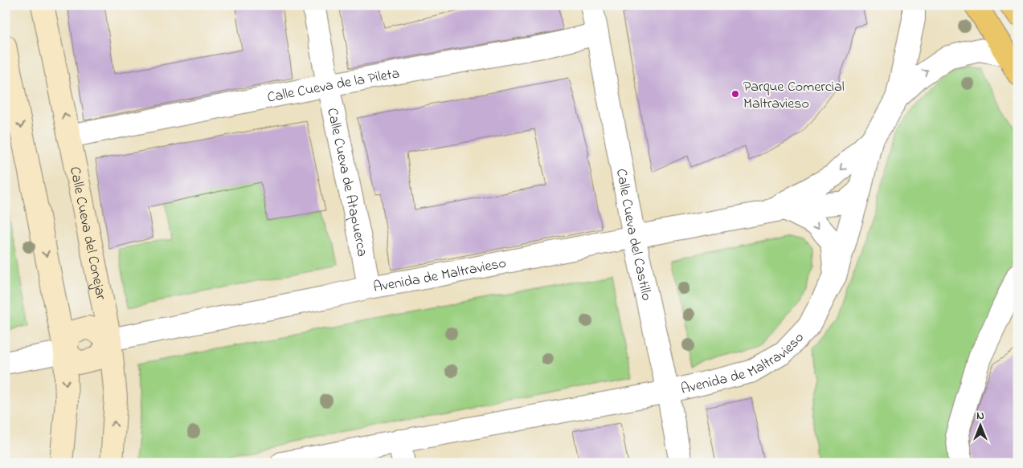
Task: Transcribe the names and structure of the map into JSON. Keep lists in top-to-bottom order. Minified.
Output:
{"streets":{"main road":["Calle Cueva del Conejar"],"street":["Calle Cueva de la Pileta","Calle Cueva de Atapuerca","Calle Cueva del Castillo","Avenida de Maltravieso"]},"crossings":[["Calle Cueva de la Pileta","Calle Cueva de Atapuerca"],["Calle Cueva de la Pileta","Calle Cueva del Conejar"],["Calle Cueva de la Pileta","Calle Cueva del Castillo"],["Calle Cueva de Atapuerca","Avenida de Maltravieso"],["Calle Cueva del Conejar","Avenida de Maltravieso"],["Calle Cueva del Castillo","Avenida de Maltravieso"]],"places":["Parque Comercial Maltravieso"],"north":"top"}
